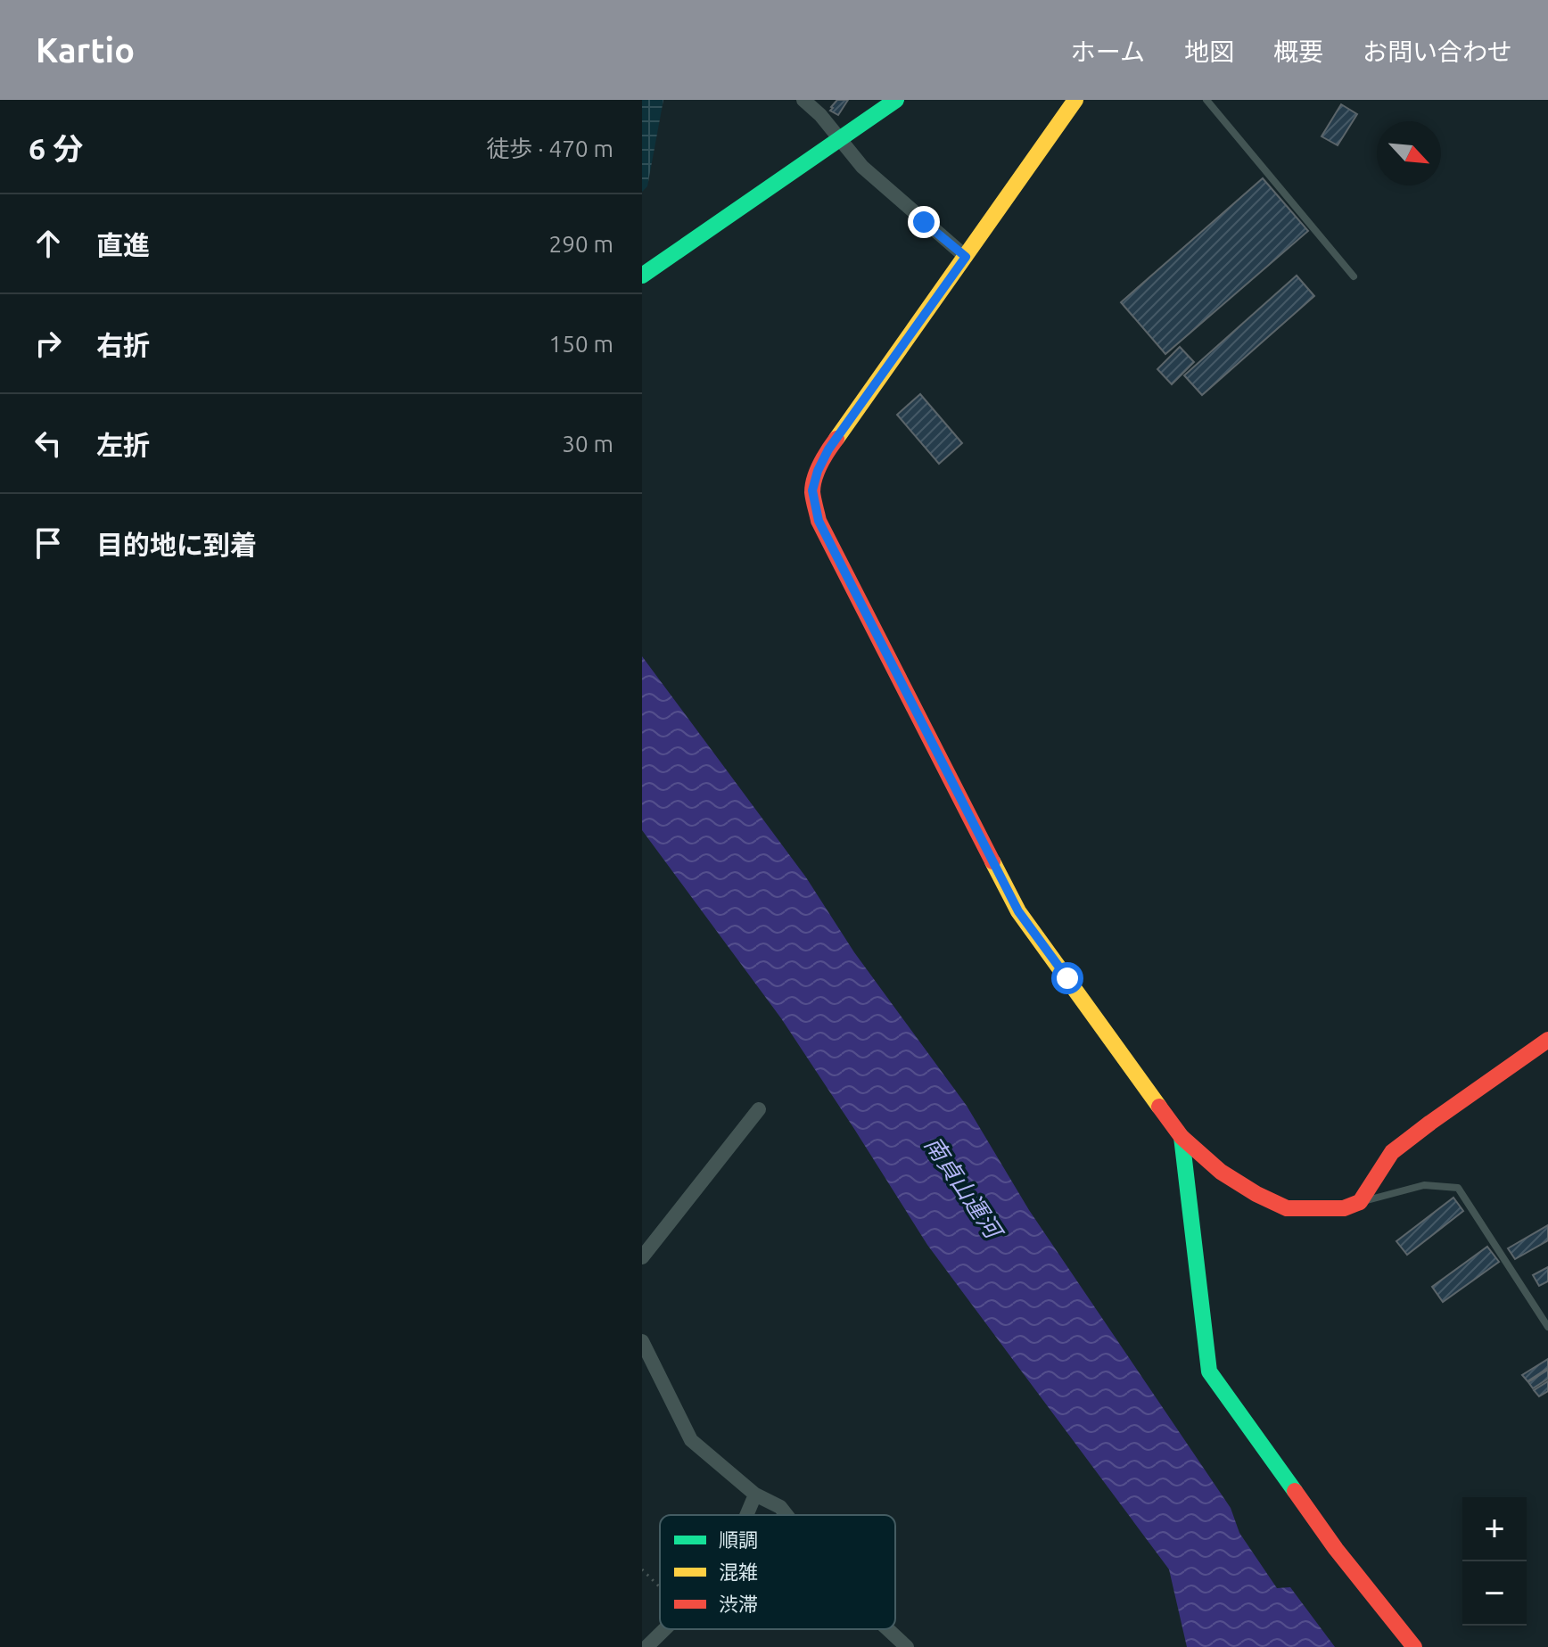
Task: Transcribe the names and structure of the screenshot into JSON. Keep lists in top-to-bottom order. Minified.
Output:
{"water":["南貞山運河"],"legend":["順調","混雑","渋滞"],"north":"bottom right","page":{"header":"Kartio","nav":["ホーム","地図","概要","お問い合わせ"],"heading":["6 分","徒歩 · 470 m"],"list":[["直進","290 m"],["右折","150 m"],["左折","30 m"],"目的地に到着"],"map_buttons":["+","−"]}}
